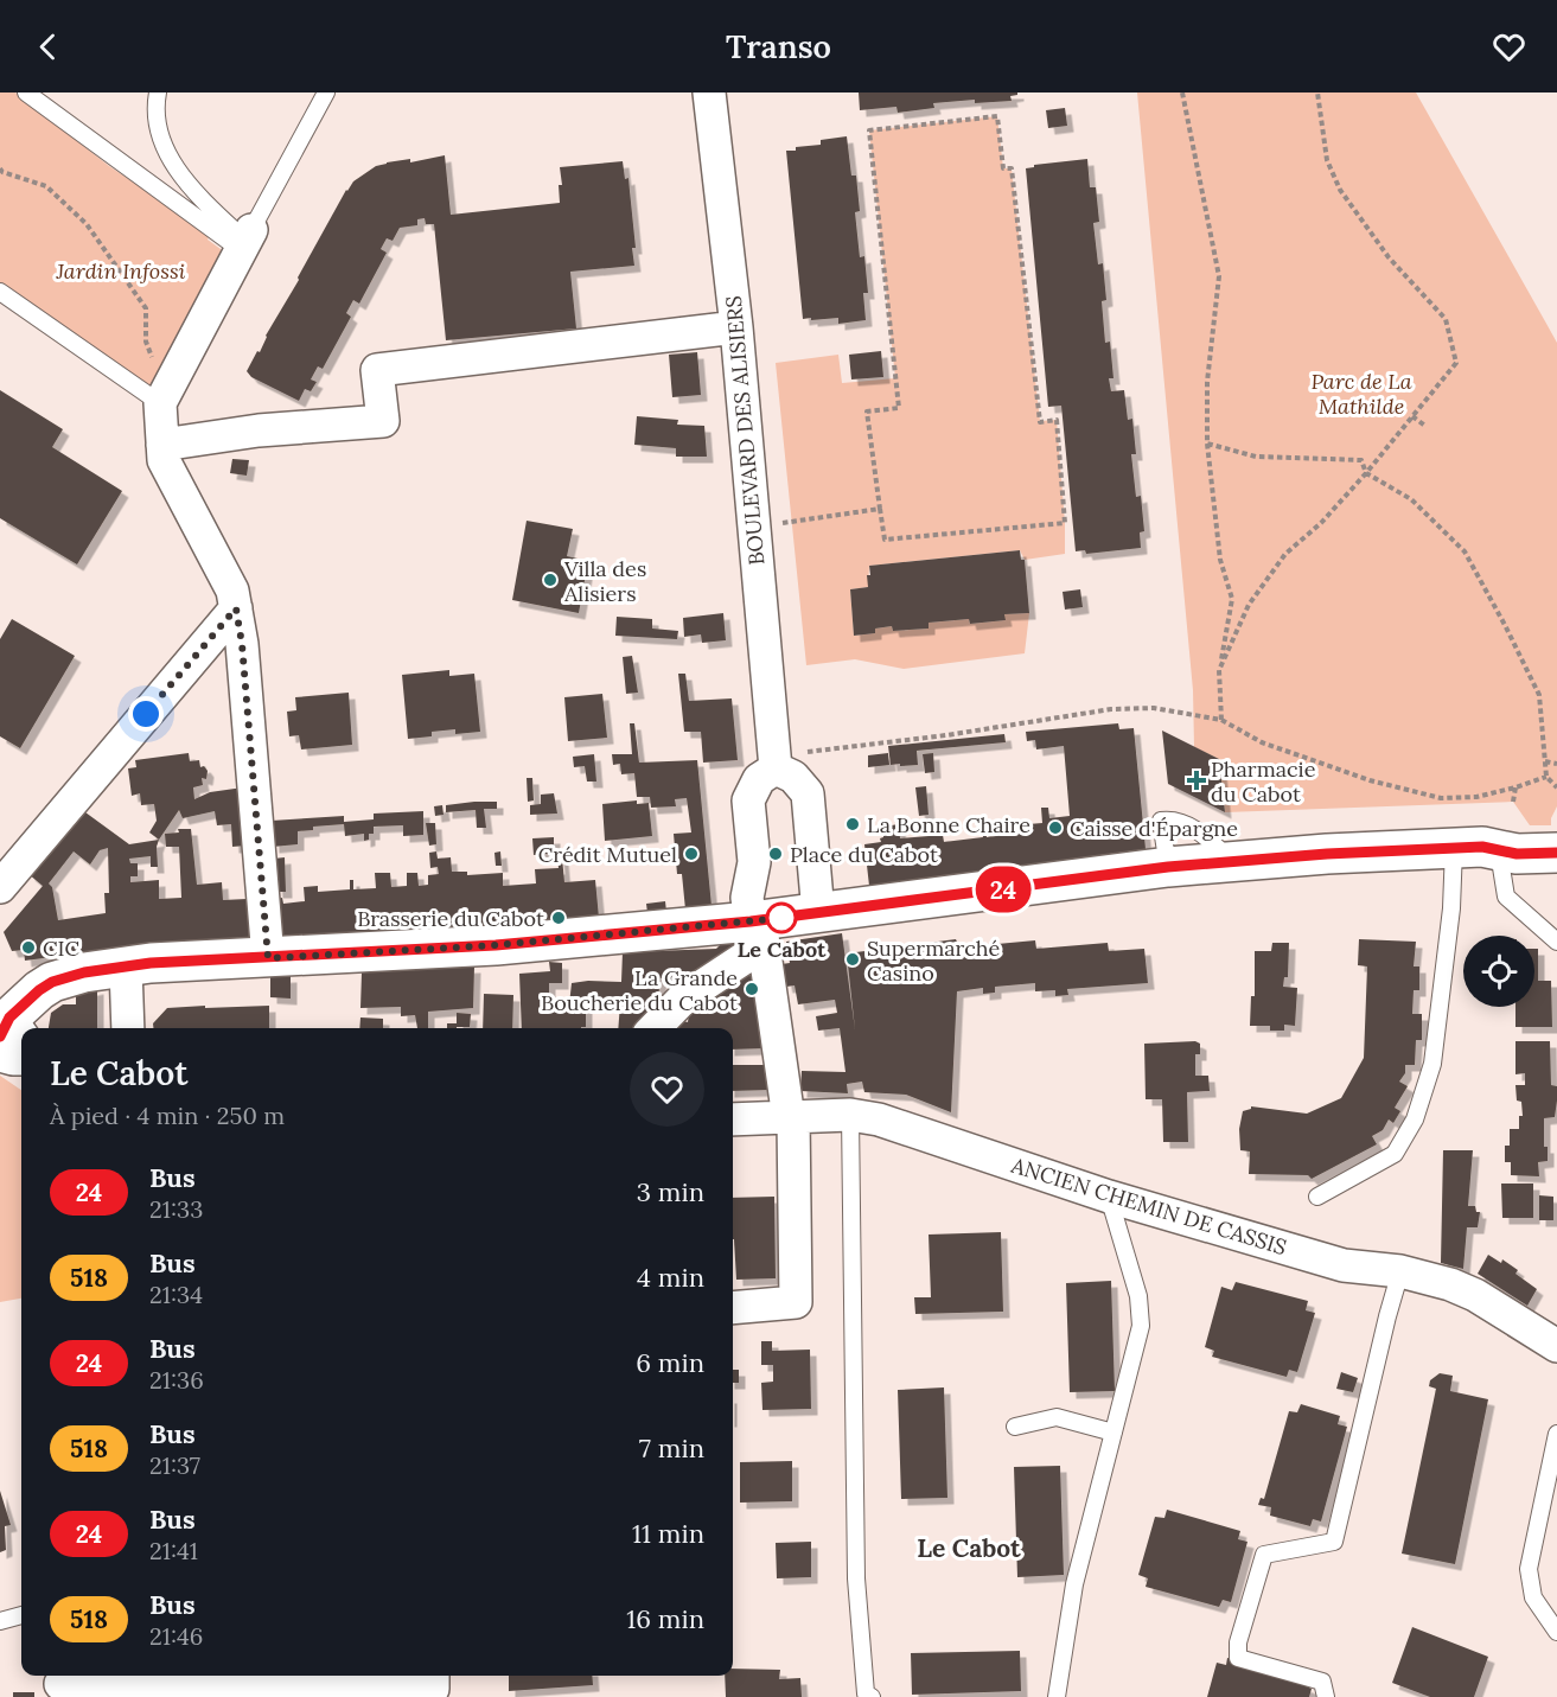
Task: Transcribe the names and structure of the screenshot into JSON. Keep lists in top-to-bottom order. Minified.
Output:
{"streets":{"street":["BOULEVARD DES ALISIERS","ANCIEN CHEMIN DE CASSIS"]},"districts":["Le Cabot"],"parks":["Jardin Infossi","Parc de La Mathilde"],"places":{"other":["Villa des Alisiers","La Bonne Chaire","Caisse d'Épargne","Crédit Mutuel","Place du Cabot","Brasserie du Cabot","Le Cabot","CIC","Supermarché Casino","La Grande Boucherie du Cabot"],"health":["Pharmacie du Cabot"]},"lines":["bus line 24"],"page":{"header":"Transo","on_map":"24","heading":["Le Cabot","À pied · 4 min · 250 m"],"list":[{"mark":"24","name":"Bus","note":"21:33","value":"3 min"},{"mark":"518","name":"Bus","note":"21:34","value":"4 min"},{"mark":"24","name":"Bus","note":"21:36","value":"6 min"},{"mark":"518","name":"Bus","note":"21:37","value":"7 min"},{"mark":"24","name":"Bus","note":"21:41","value":"11 min"},{"mark":"518","name":"Bus","note":"21:46","value":"16 min"}]}}
